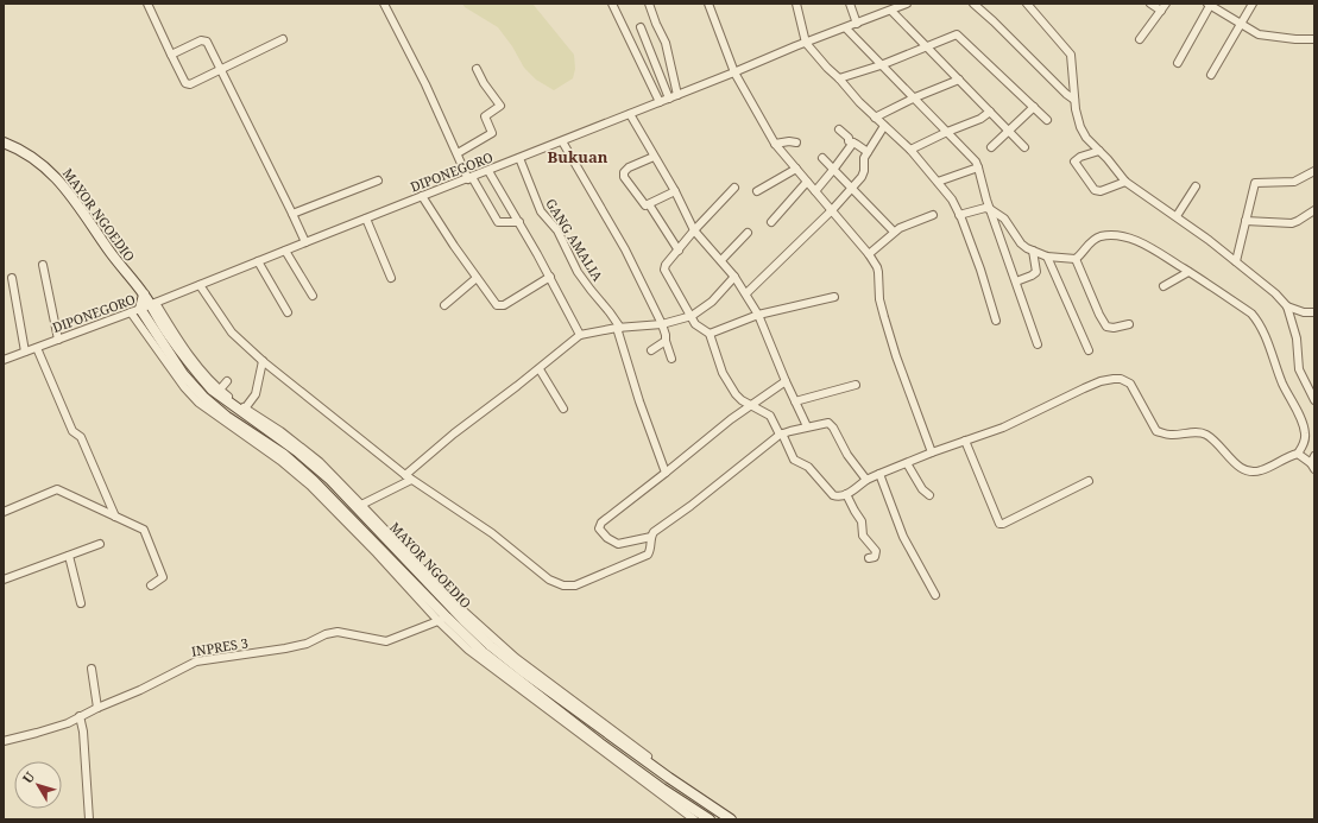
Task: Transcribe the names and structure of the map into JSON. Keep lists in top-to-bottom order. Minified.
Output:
{"streets":{"street":["DIPONEGORO","MAYOR NGOEDIO","GANG AMALIA","INPRES 3"]},"crossings":[["DIPONEGORO","MAYOR NGOEDIO"],["DIPONEGORO","GANG AMALIA"],["MAYOR NGOEDIO","INPRES 3"]],"districts":["Bukuan"],"north":"top left"}
